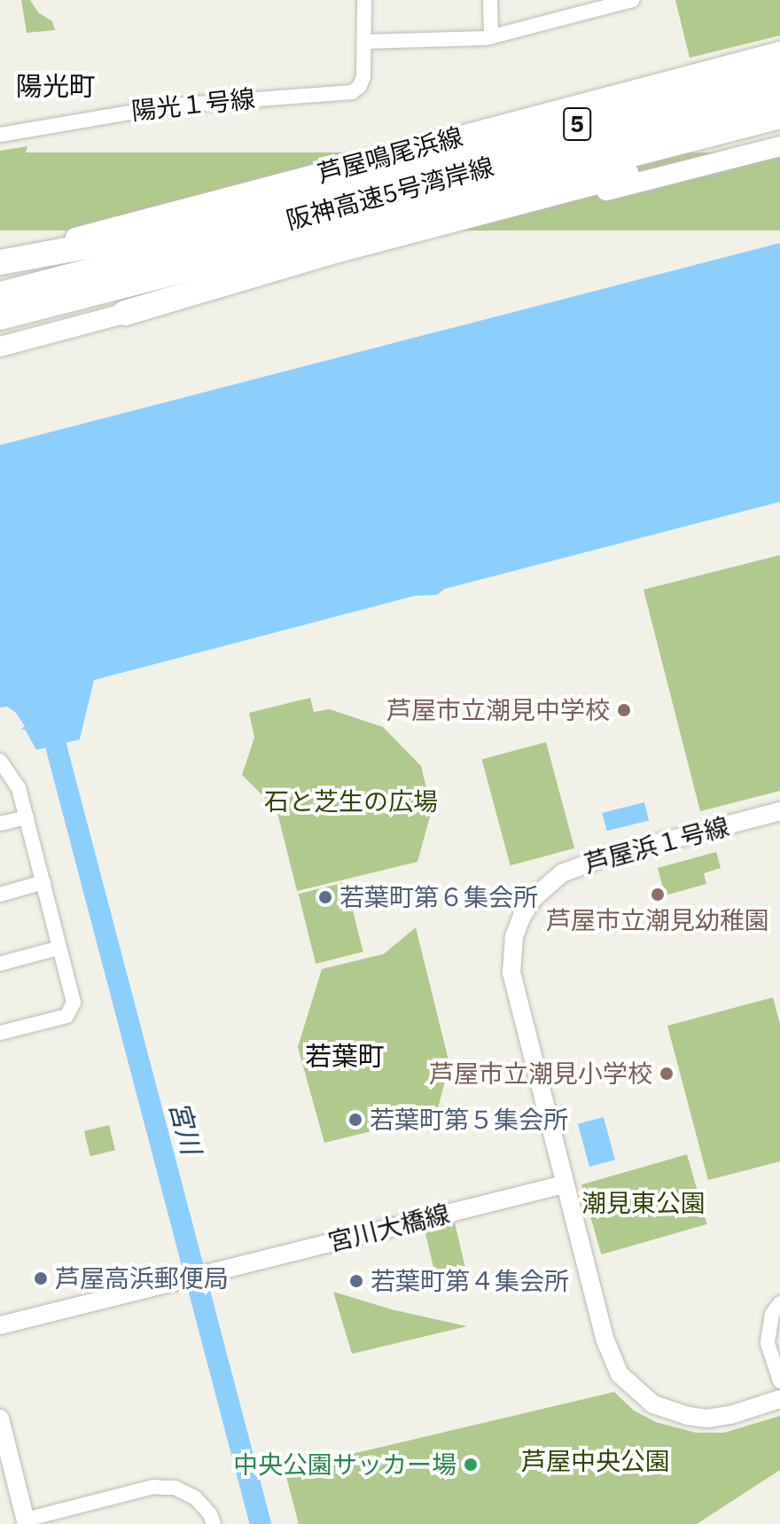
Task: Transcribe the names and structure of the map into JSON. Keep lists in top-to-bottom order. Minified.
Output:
{"streets":{"highway":["5","阪神高速5号湾岸線"],"main road":["芦屋鳴尾浜線"],"street":["陽光１号線","芦屋浜１号線","宮川大橋線"]},"crossings":[["5","芦屋鳴尾浜線"],["芦屋浜１号線","宮川大橋線"]],"districts":["陽光町","若葉町"],"water":["宮川"],"parks":["石と芝生の広場","潮見東公園","芦屋中央公園"],"places":["芦屋市立潮見中学校","芦屋市立潮見幼稚園","若葉町第６集会所","芦屋市立潮見小学校","若葉町第５集会所","芦屋高浜郵便局","若葉町第４集会所","中央公園サッカー場"]}
